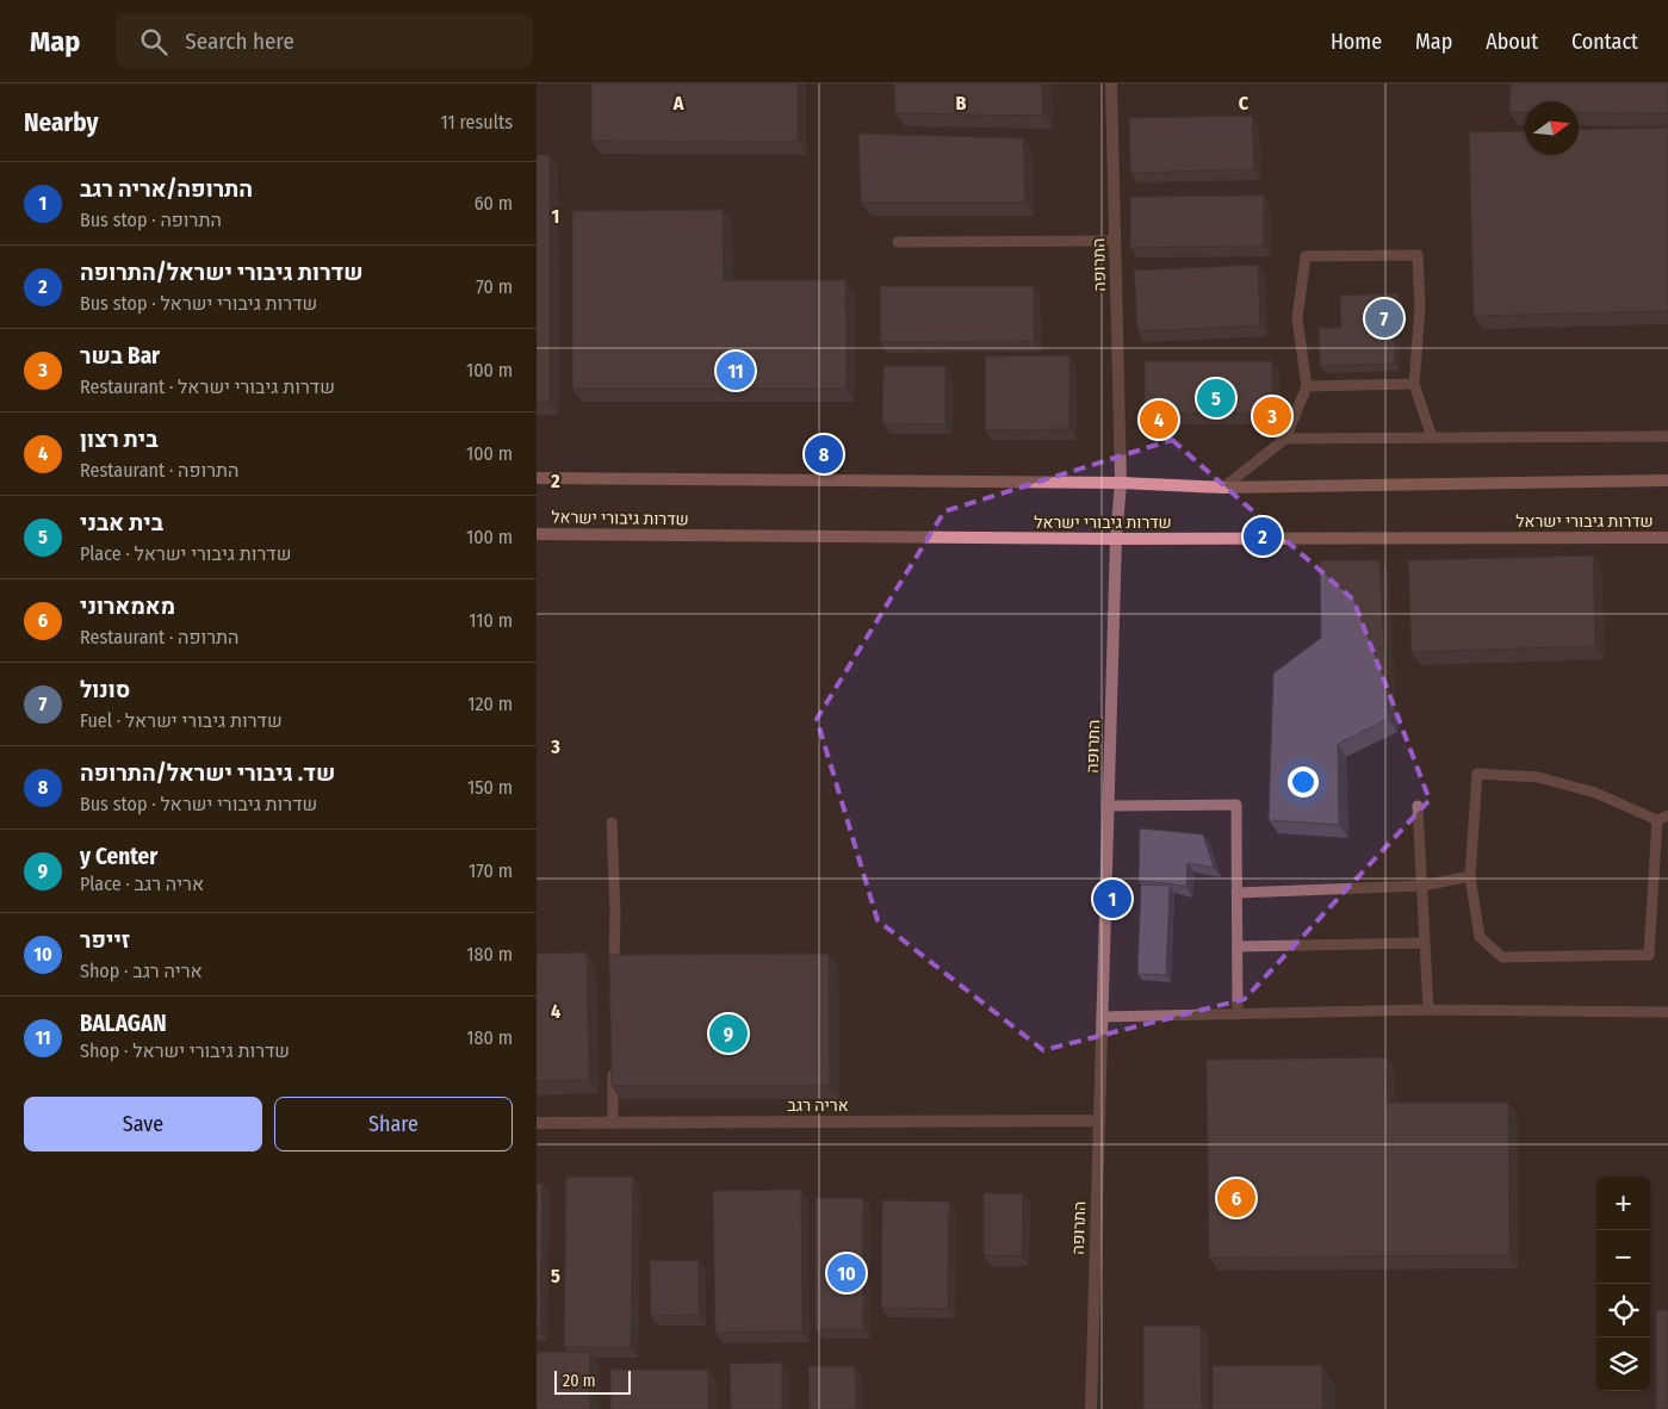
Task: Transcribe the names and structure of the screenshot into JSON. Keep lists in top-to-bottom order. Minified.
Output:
{"streets":{"street":["התרופה","שדרות גיבורי ישראל","אריה רגב"]},"crossings":[["התרופה","שדרות גיבורי ישראל"],["התרופה","אריה רגב"]],"scale_bar":"20 m","north":"right","page":{"header":"Map","search":"Search here","nav":["Home","Map","About","Contact"],"heading":["Nearby","11 results"],"list":[{"mark":"1","name":"התרופה/אריה רגב","note":"Bus stop · התרופה","value":"60 m"},{"mark":"2","name":"שדרות גיבורי ישראל/התרופה","note":"Bus stop · שדרות גיבורי ישראל","value":"70 m"},{"mark":"3","name":"בשר Bar","note":"Restaurant · שדרות גיבורי ישראל","value":"100 m"},{"mark":"4","name":"בית רצון","note":"Restaurant · התרופה","value":"100 m"},{"mark":"5","name":"בית אבני","note":"Place · שדרות גיבורי ישראל","value":"100 m"},{"mark":"6","name":"מאמארוני","note":"Restaurant · התרופה","value":"110 m"},{"mark":"7","name":"סונול","note":"Fuel · שדרות גיבורי ישראל","value":"120 m"},{"mark":"8","name":"שד. גיבורי ישראל/התרופה","note":"Bus stop · שדרות גיבורי ישראל","value":"150 m"},{"mark":"9","name":"y Center","note":"Place · אריה רגב","value":"170 m"},{"mark":"10","name":"זייפר","note":"Shop · אריה רגב","value":"180 m"},{"mark":"11","name":"BALAGAN","note":"Shop · שדרות גיבורי ישראל","value":"180 m"}],"pins":["7","11","5","3","4","8","2","1","9","6","10"],"buttons":["Save","Share"],"map_buttons":["+","−"],"scale":"20 m"},"grid":{"columns":["A","B","C"],"rows":["1","2","3","4","5"]}}
